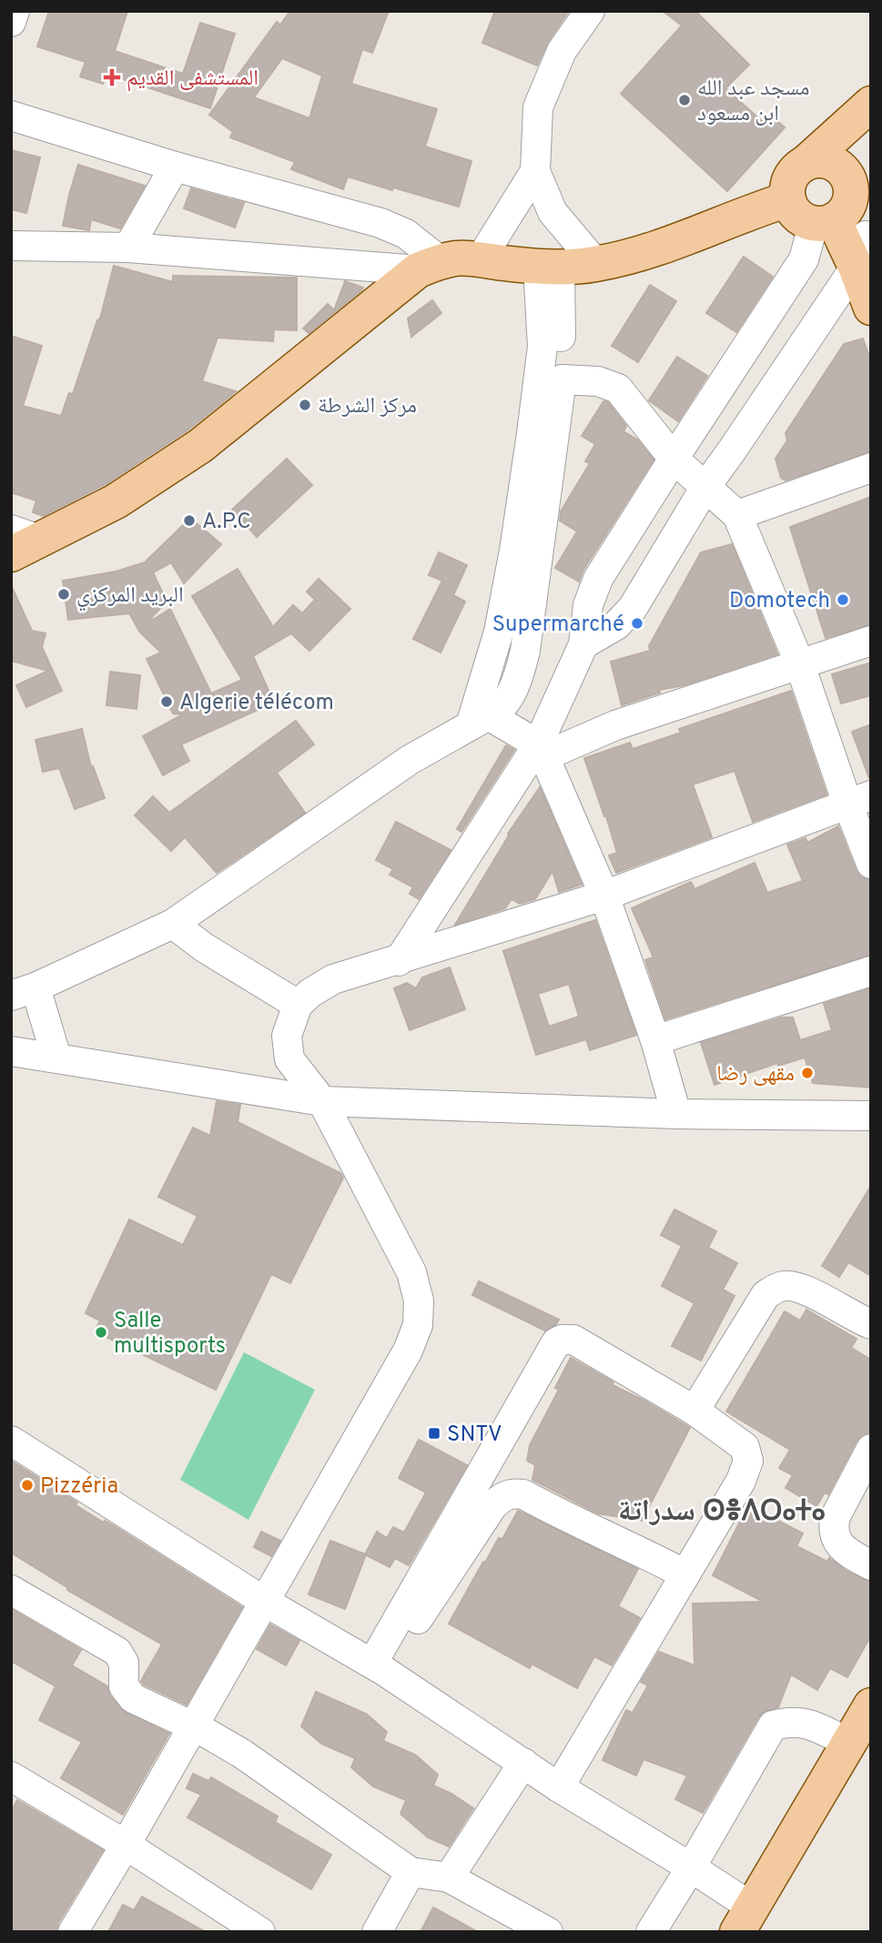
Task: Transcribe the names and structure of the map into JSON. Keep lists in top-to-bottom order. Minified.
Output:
{"districts":["سدراتة ⵙⴻⴷⵔⴰⵜⴰ"],"places":{"health":["المستشفى القديم"],"other":["مسجد عبد الله ابن مسعود","مركز الشرطة","A.P.C","البريد المركزي","Domotech","Supermarché","Algerie télécom","مقهى رضا","Salle multisports","Pizzéria"],"transit":["SNTV"]}}
